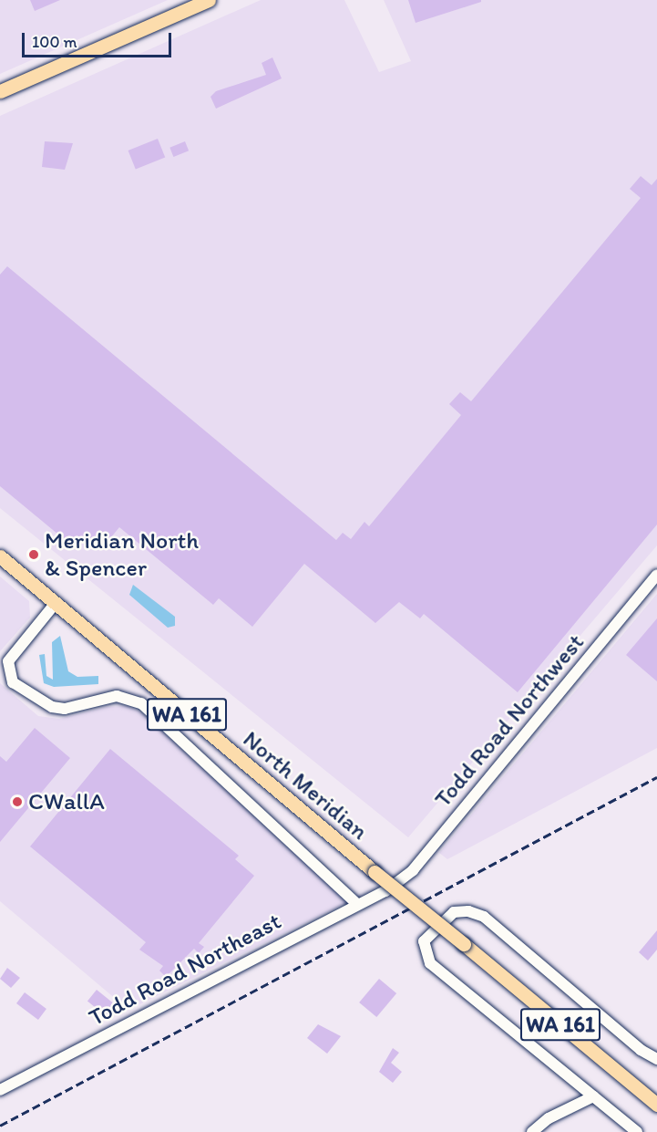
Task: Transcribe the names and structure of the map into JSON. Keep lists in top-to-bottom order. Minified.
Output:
{"streets":{"main road":["WA 161","North Meridian"],"street":["Todd Road Northwest","Todd Road Northeast"]},"crossings":[["Todd Road Northwest","Todd Road Northeast"]],"places":["Meridian North & Spencer","CWallA"],"scale_bar":"100 m"}
